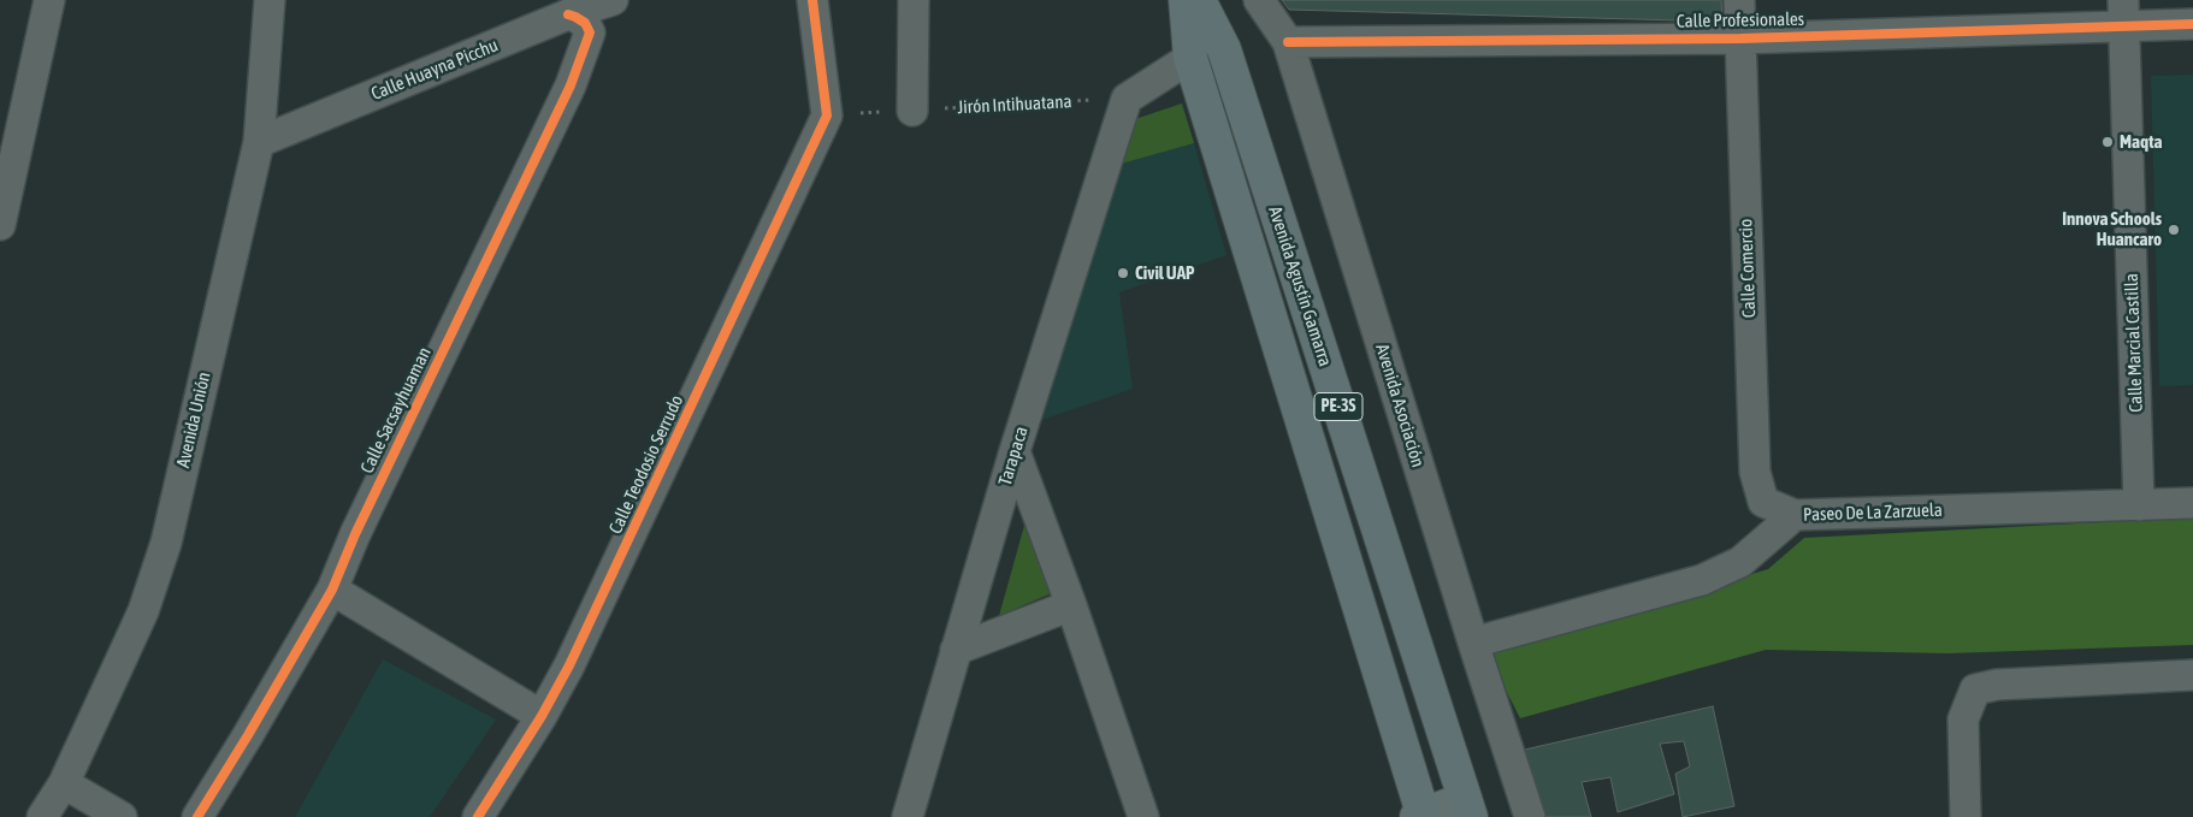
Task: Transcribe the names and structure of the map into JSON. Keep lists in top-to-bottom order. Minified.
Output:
{"streets":{"highway":["Avenida Agustín Gamarra","PE-3S"],"street":["Calle Profesionales","Calle Huayna Picchu","Calle Comercio","Calle Marcial Castilla","Avenida Asociación","Calle Sacsayhuaman","Avenida Unión","Tarapaca","Calle Teodosio Serrudo","Paseo De La Zarzuela"],"path":["Jirón Intihuatana"]},"crossings":[["Calle Profesionales","Calle Comercio"],["Calle Profesionales","Calle Marcial Castilla"],["Calle Profesionales","Avenida Asociación"],["Calle Huayna Picchu","Calle Sacsayhuaman"],["Calle Huayna Picchu","Avenida Unión"],["Jirón Intihuatana","Tarapaca"],["Jirón Intihuatana","Calle Teodosio Serrudo"],["Calle Comercio","Paseo De La Zarzuela"],["Calle Marcial Castilla","Paseo De La Zarzuela"],["Avenida Asociación","Paseo De La Zarzuela"]],"places":["Maqta","Innova Schools Huancaro","Civil UAP"]}
